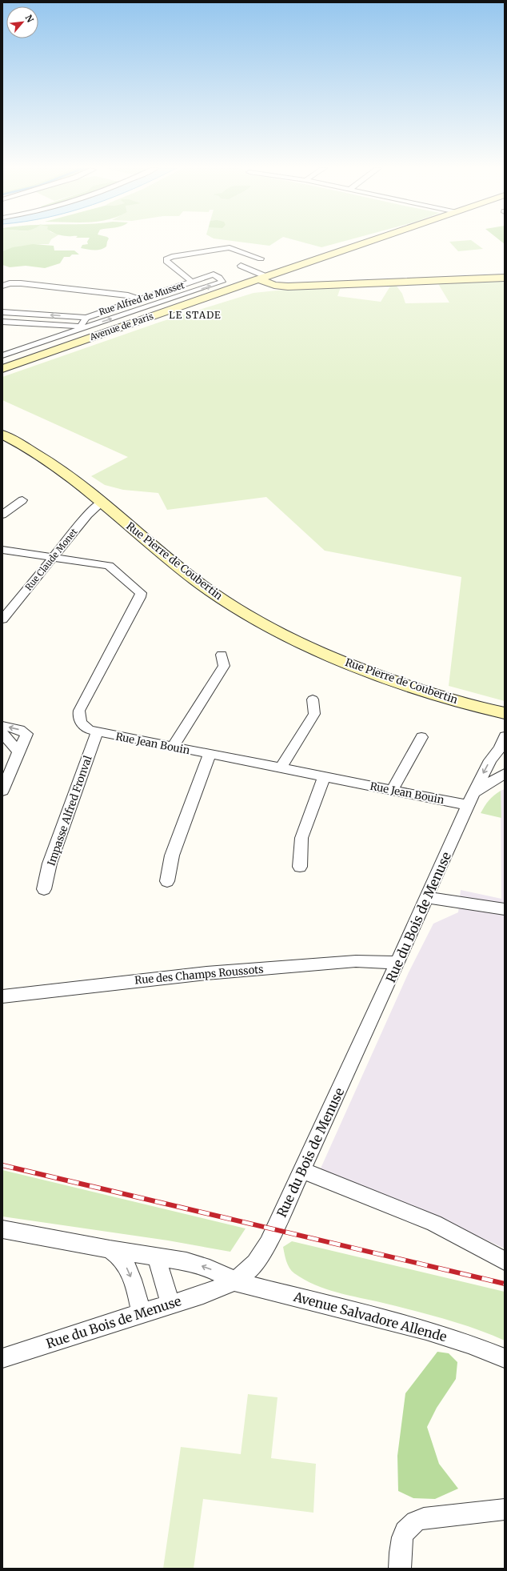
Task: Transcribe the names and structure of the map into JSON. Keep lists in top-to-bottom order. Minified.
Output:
{"streets":{"main road":["Avenue de Paris","Rue Pierre de Coubertin"],"street":["Rue Alfred de Musset","Rue Claude Monet","Rue Jean Bouin","Impasse Alfred Fronval","Rue du Bois de Menuse","Rue des Champs Roussots","Avenue Salvadore Allende"]},"crossings":[["Rue Claude Monet","Rue Pierre de Coubertin"],["Rue Claude Monet","Rue Jean Bouin"],["Rue Jean Bouin","Impasse Alfred Fronval"],["Rue Jean Bouin","Rue du Bois de Menuse"],["Rue du Bois de Menuse","Rue des Champs Roussots"],["Rue du Bois de Menuse","Avenue Salvadore Allende"]],"districts":["LE STADE"],"north":"top right"}
